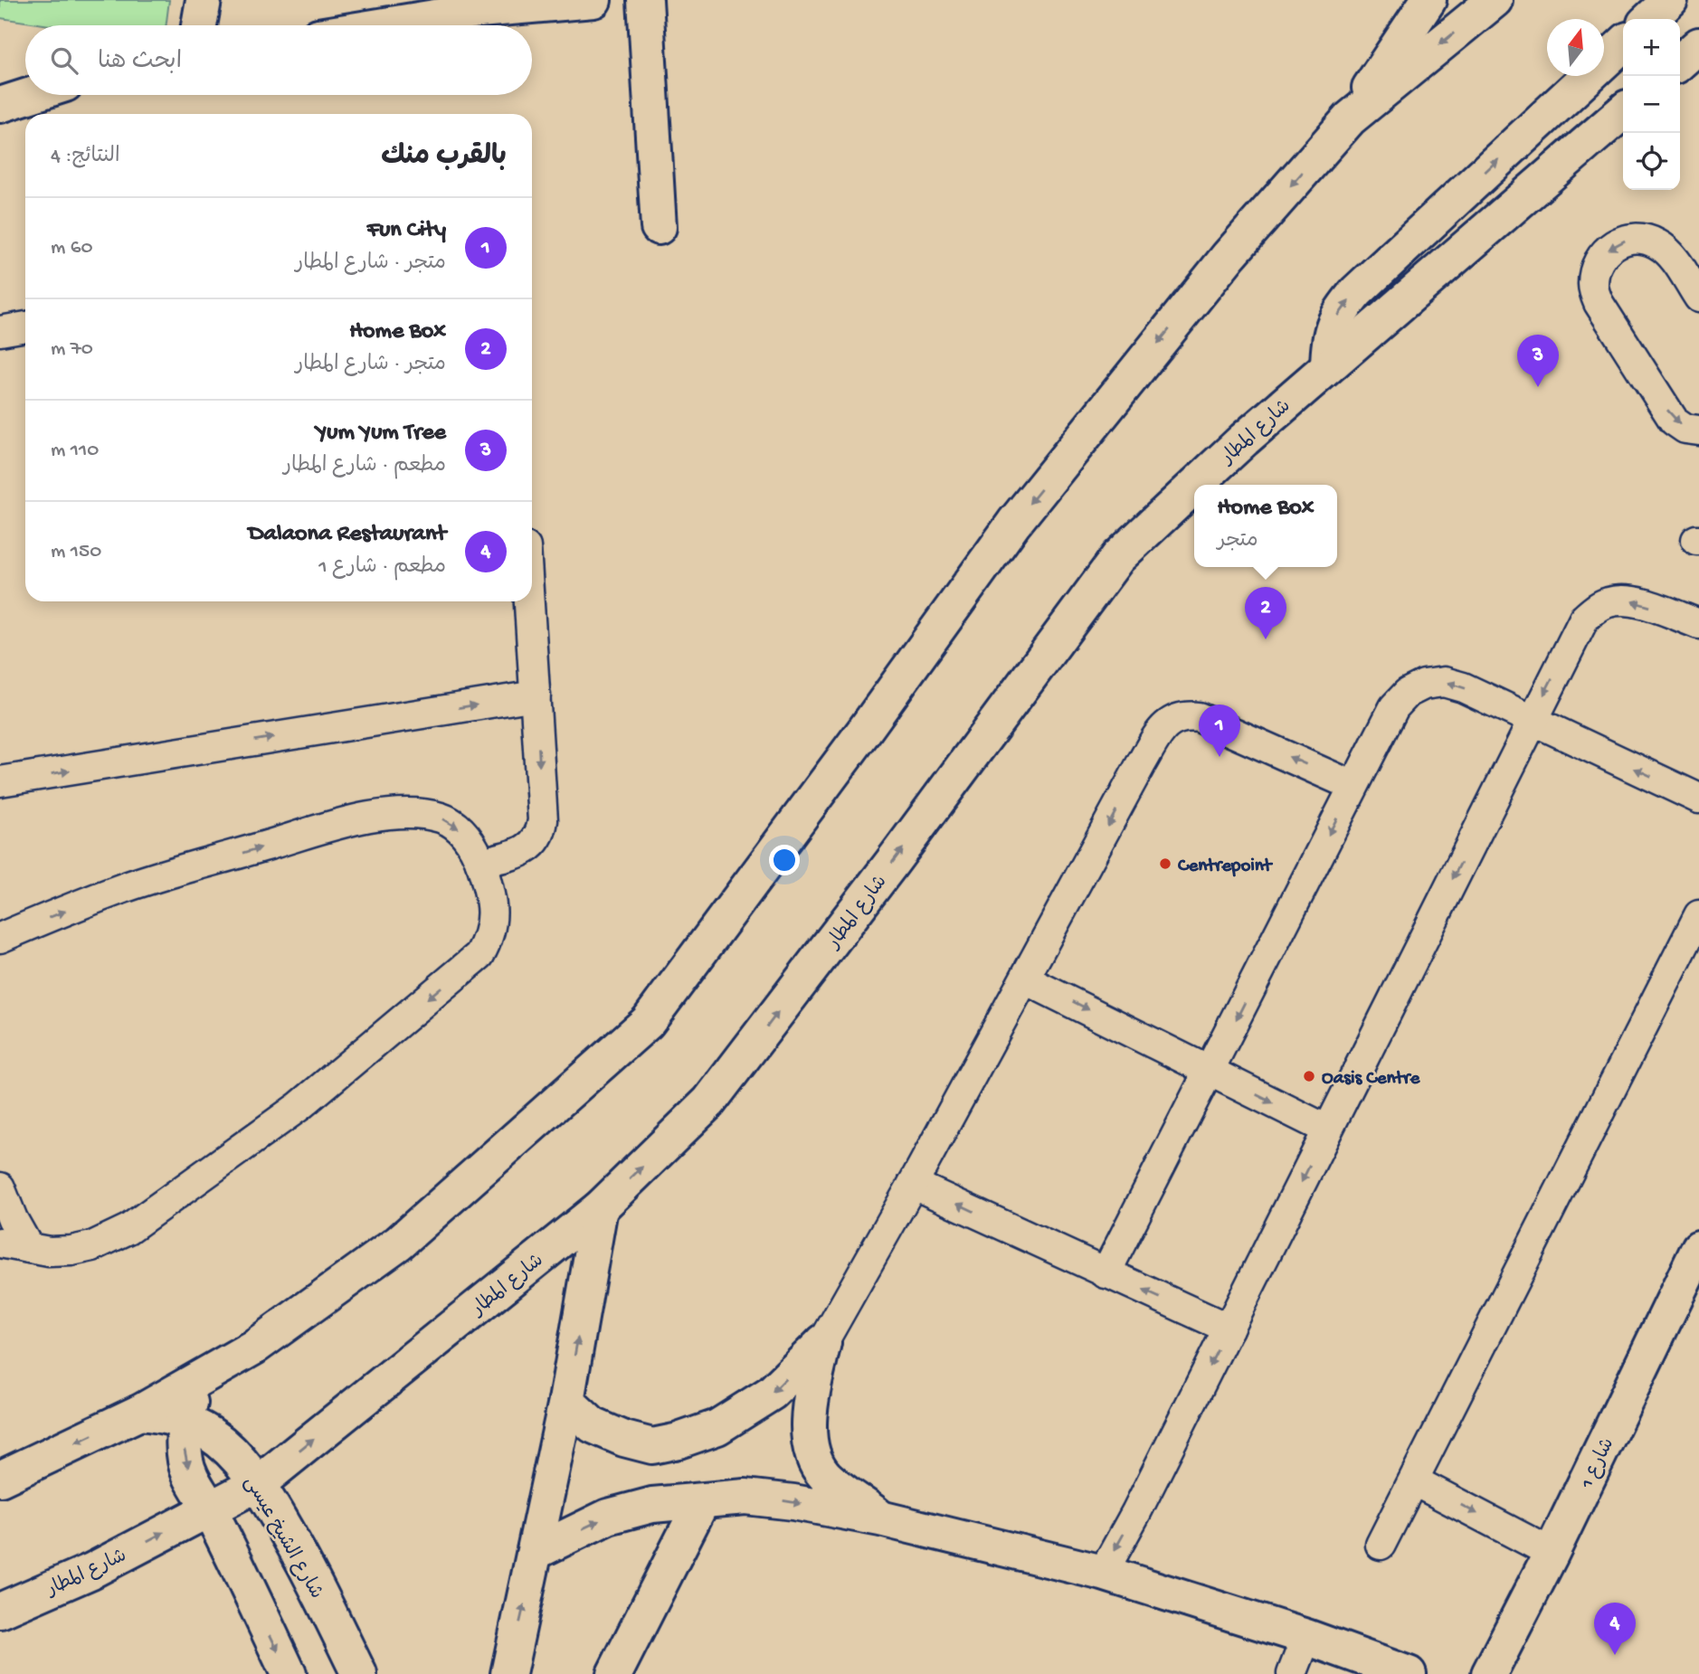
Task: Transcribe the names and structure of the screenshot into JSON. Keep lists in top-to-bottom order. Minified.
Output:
{"streets":{"main road":["شارع المطار","شارع 1","شارع الشيخ عيسى"]},"crossings":[["شارع المطار","شارع الشيخ عيسى"]],"places":["Centrepoint","Oasis Centre"],"north":"top","page":{"map_buttons":["+","−"],"search":"ابحث هنا","heading":["بالقرب منك","النتائج: 4"],"list":[{"mark":"1","name":"Fun City","note":"متجر · شارع المطار","value":"60 m"},{"mark":"2","name":"Home Box","note":"متجر · شارع المطار","value":"70 m"},{"mark":"3","name":"Yum Yum Tree","note":"مطعم · شارع المطار","value":"110 m"},{"mark":"4","name":"Dalaona Restaurant","note":"مطعم · شارع 1","value":"150 m"}],"pins":["3","2","1","4"],"popup":["Home Box","متجر"]}}
